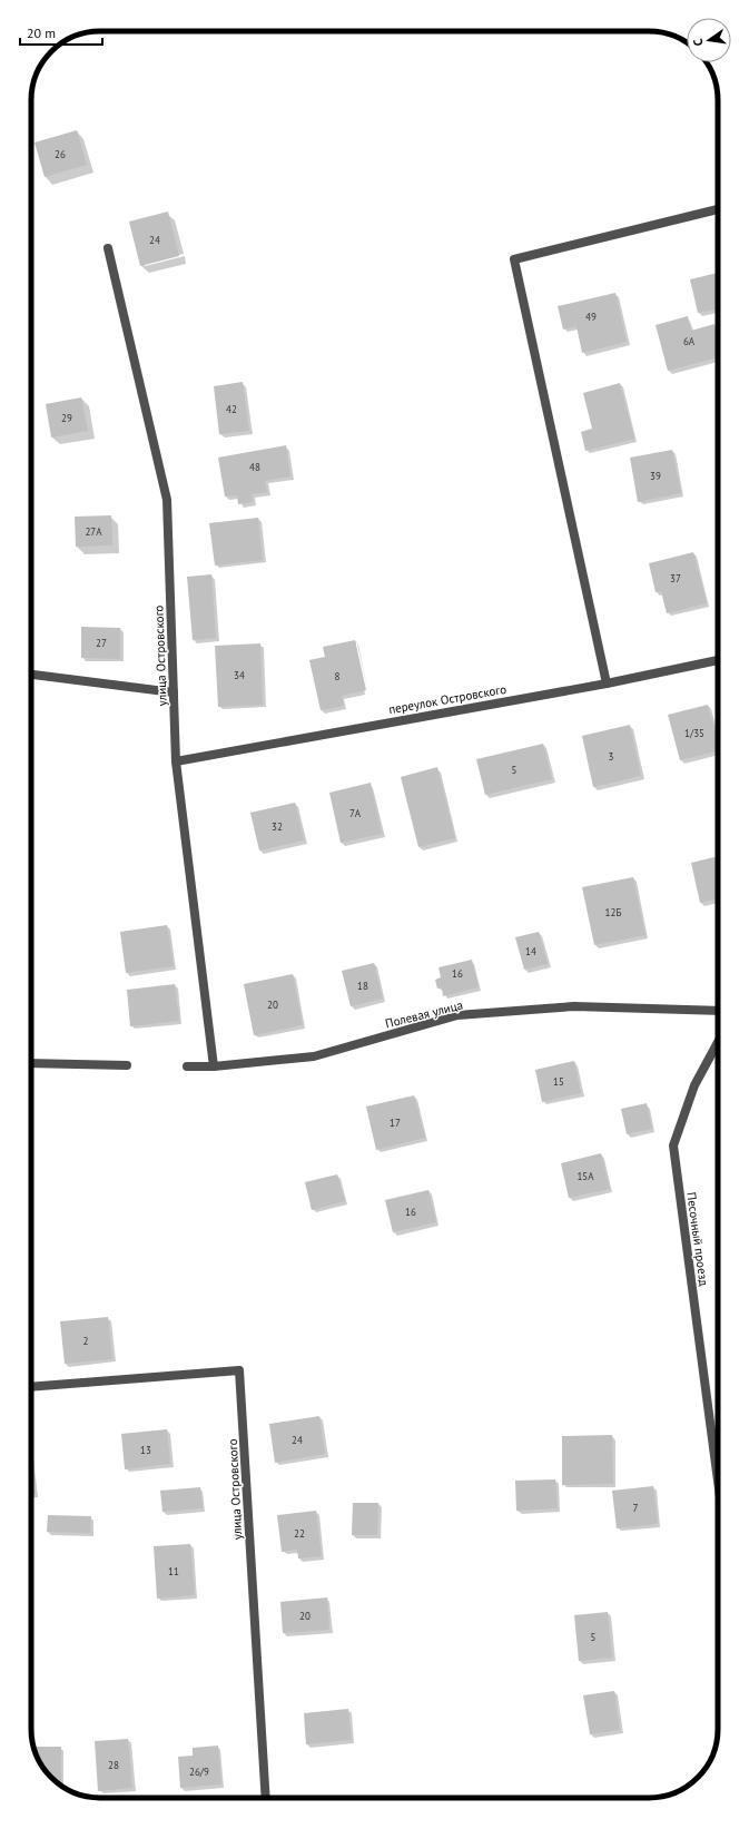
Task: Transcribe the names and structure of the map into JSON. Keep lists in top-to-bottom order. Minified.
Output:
{"streets":{"street":["улица Островского","переулок Островского","Полевая улица","Песочный проезд"]},"crossings":[["улица Островского","переулок Островского"],["улица Островского","Полевая улица"]],"house_numbers":["26","24","49","6А","42","29","48","39","27А","37","27","34","8","1/35","3","5","7А","32","12Б","14","16","18","20","15","17","15А","16","2","24","13","7","22","11","20","5","28","26/9"],"scale_bar":"20 m","north":"left"}
